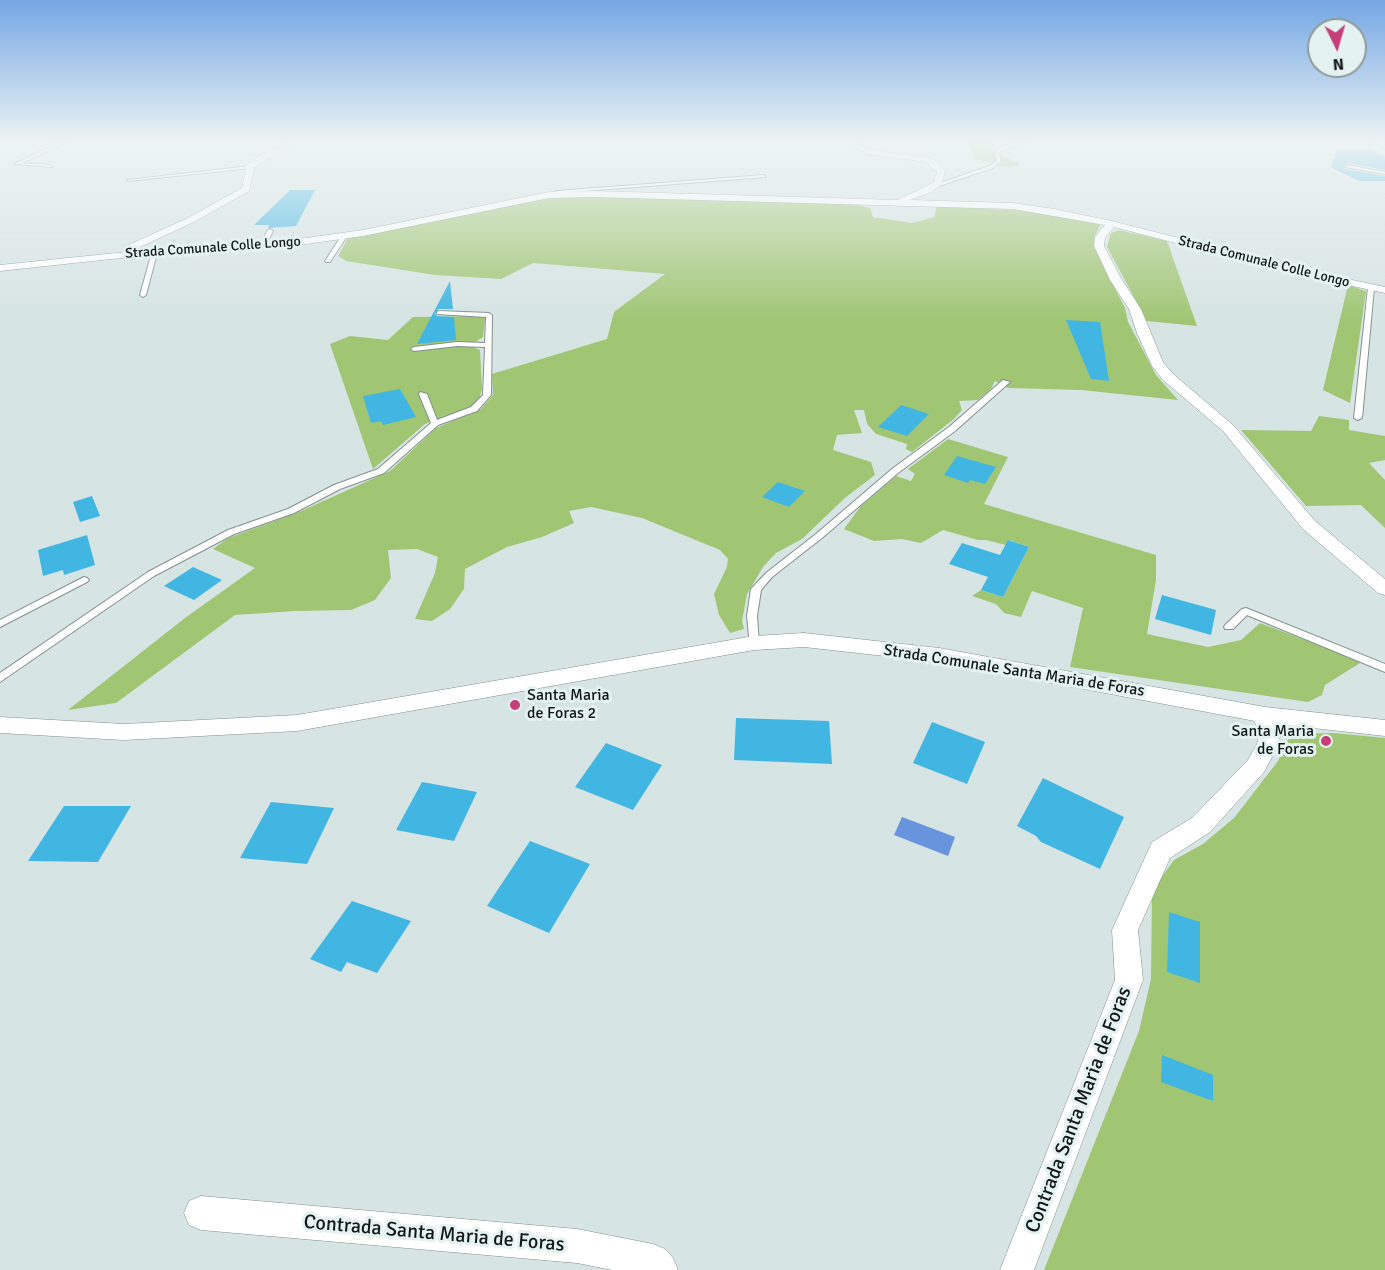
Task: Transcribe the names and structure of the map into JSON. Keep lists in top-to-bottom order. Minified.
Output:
{"streets":{"street":["Strada Comunale Colle Longo","Strada Comunale Santa Maria de Foras","Contrada Santa Maria de Foras"]},"crossings":[["Strada Comunale Santa Maria de Foras","Contrada Santa Maria de Foras"]],"places":["Santa Maria de Foras 2","Santa Maria de Foras"],"north":"bottom"}
